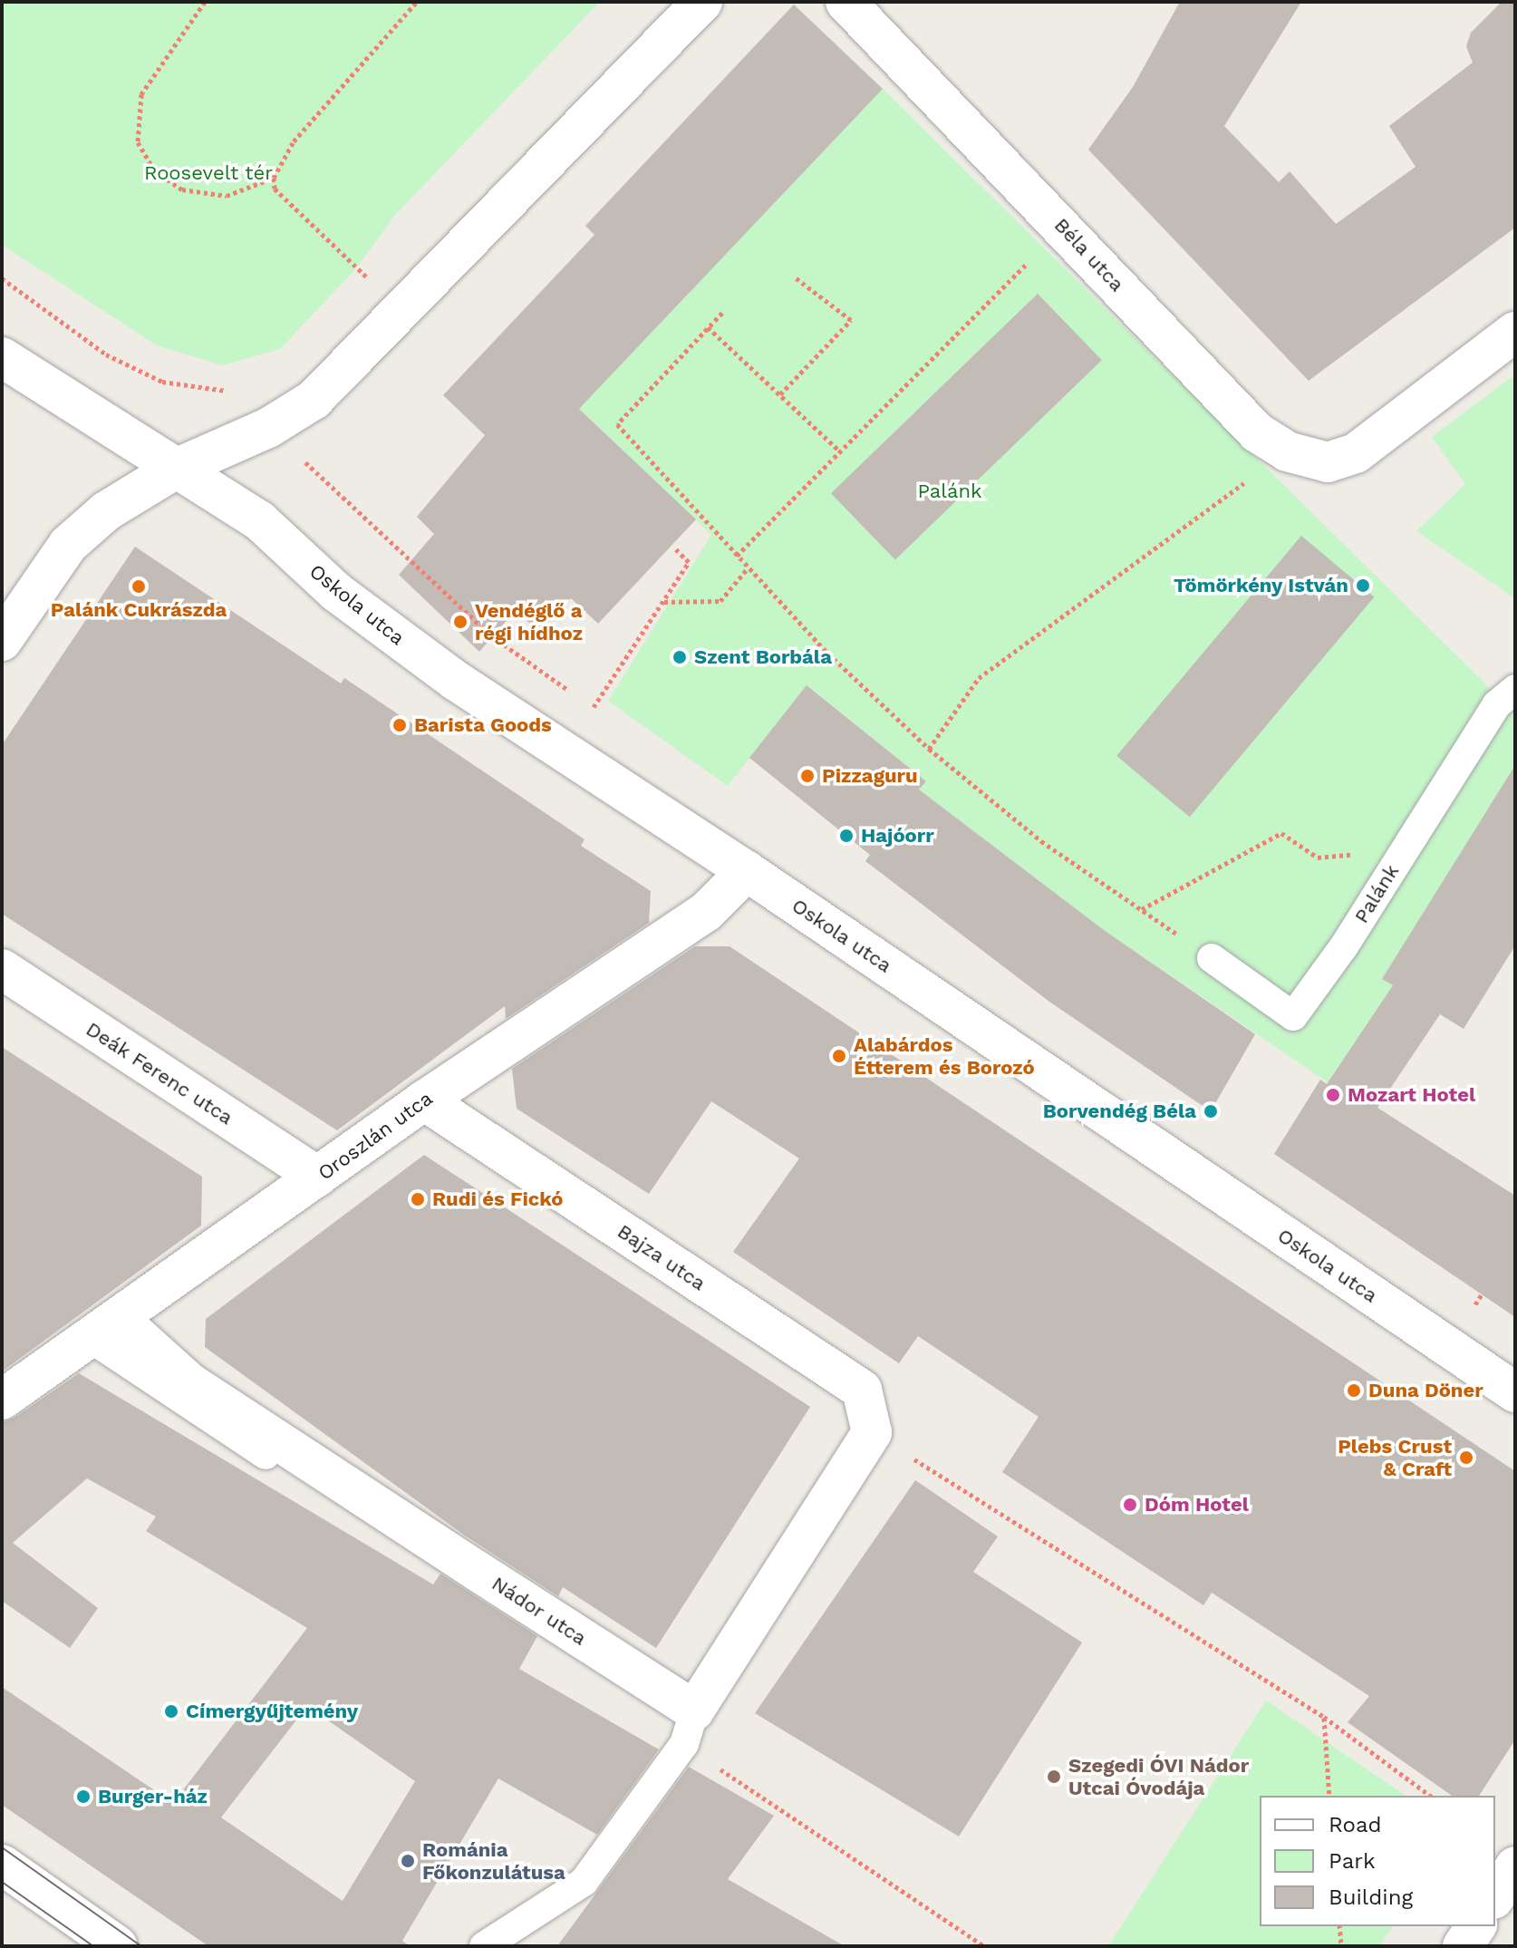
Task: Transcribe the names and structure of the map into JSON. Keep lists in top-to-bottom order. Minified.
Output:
{"streets":{"street":["Béla utca","Oskola utca","Deák Ferenc utca","Oroszlán utca","Bajza utca","Nádor utca"],"lane":["Palánk"]},"crossings":[["Oskola utca","Oroszlán utca"],["Deák Ferenc utca","Oroszlán utca"],["Oroszlán utca","Bajza utca"],["Oroszlán utca","Nádor utca"]],"parks":["Roosevelt tér","Palánk"],"places":["Tömörkény István","Palánk Cukrászda","Vendéglő a régi hídhoz","Szent Borbála","Barista Goods","Pizzaguru","Hajóorr","Alabárdos Étterem és Borozó","Mozart Hotel","Borvendég Béla","Rudi és Fickó","Duna Döner","Plebs Crust & Craft","Dóm Hotel","Címergyűjtemény","Szegedi ÓVI Nádor Utcai Óvodája","Burger-ház","Románia Főkonzulátusa"],"legend":["Road","Park","Building"]}
